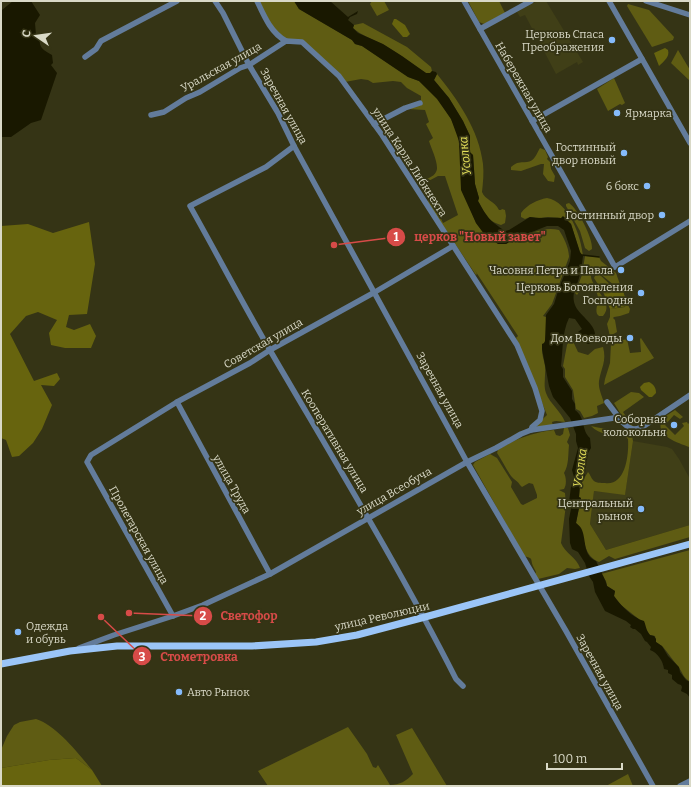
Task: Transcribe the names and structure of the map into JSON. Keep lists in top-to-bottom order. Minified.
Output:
{"streets":{"main road":["улица Всеобуча","улица Революции"],"street":["Уральская улица","Набережная улица","Заречная улица","улица Карла Либкнехта","Советская улица","Кооперативная улица","улица Труда","Пролетарская улица"]},"crossings":[["Уральская улица","Заречная улица"],["Уральская улица","улица Карла Либкнехта"],["Заречная улица","Советская улица"],["Заречная улица","Кооперативная улица"],["Заречная улица","улица Всеобуча"],["Заречная улица","улица Революции"],["улица Карла Либкнехта","Советская улица"],["улица Карла Либкнехта","улица Всеобуча"],["Советская улица","Кооперативная улица"],["Советская улица","улица Труда"],["Советская улица","Пролетарская улица"],["Кооперативная улица","улица Всеобуча"],["Кооперативная улица","улица Революции"],["улица Труда","улица Всеобуча"],["улица Всеобуча","Пролетарская улица"],["улица Всеобуча","улица Революции"]],"water":["Усолка"],"places":["Церковь Спаса Преображения","Ярмарка","Гостинный двор новый","6 бокс","Гостинный двор","церков \"Новый завет\"","Часовня Петра и Павла","Церковь Богоявления Господня","Дом Воеводы","Соборная колокольня","Центральный рынок","Светофор","Стометровка","Одежда и обувь","Авто Рынок"],"scale_bar":"100 m","north":"left"}
